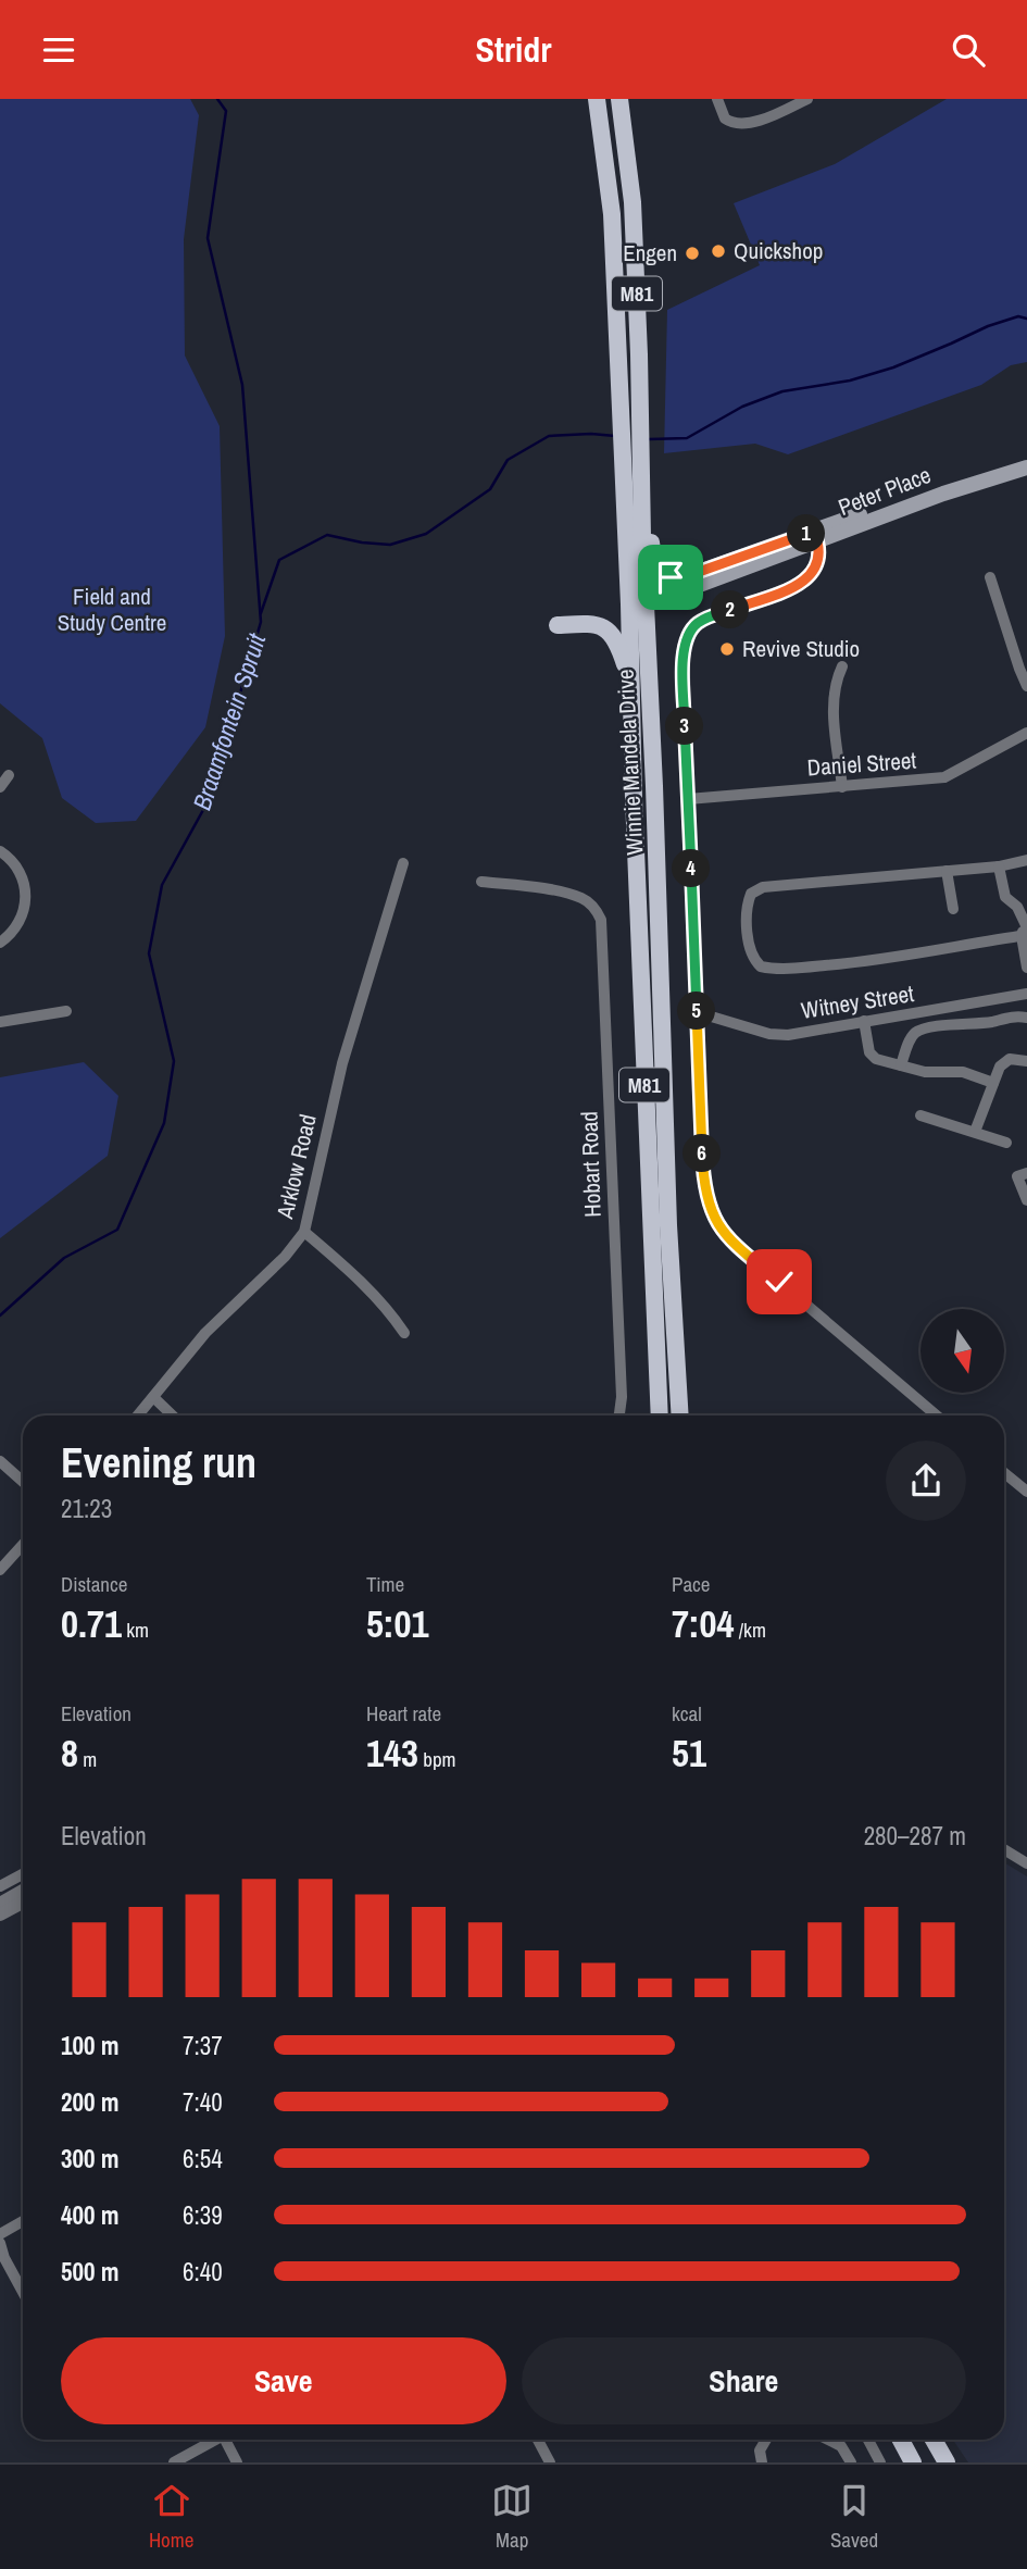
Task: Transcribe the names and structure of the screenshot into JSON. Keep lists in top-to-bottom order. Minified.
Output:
{"streets":{"main road":["M81","Peter Place","Winnie Mandela Drive"],"street":["Daniel Street","Witney Street","Hobart Road","Arklow Road"]},"crossings":[["Peter Place","Winnie Mandela Drive"]],"water":["Braamfontein Spruit"],"parks":["Field and Study Centre"],"places":["Quickshop","Engen","Revive Studio"],"north":"bottom","page":{"header":"Stridr","pins":["1","2","3","4","5","6"],"heading":["Evening run","21:23"],"stats":[["Distance","0.71 km"],["Time","5:01"],["Pace","7:04 /km"],["Elevation","8 m"],["Heart rate","143 bpm"],["kcal","51"]],"chart":["Elevation","280–287 m"],"list":[{"name":"100 m","note":"7:37"},{"name":"200 m","note":"7:40"},{"name":"300 m","note":"6:54"},{"name":"400 m","note":"6:39"},{"name":"500 m","note":"6:40"}],"buttons":["Save","Share"],"tabs":["Home","Map","Saved"]}}
